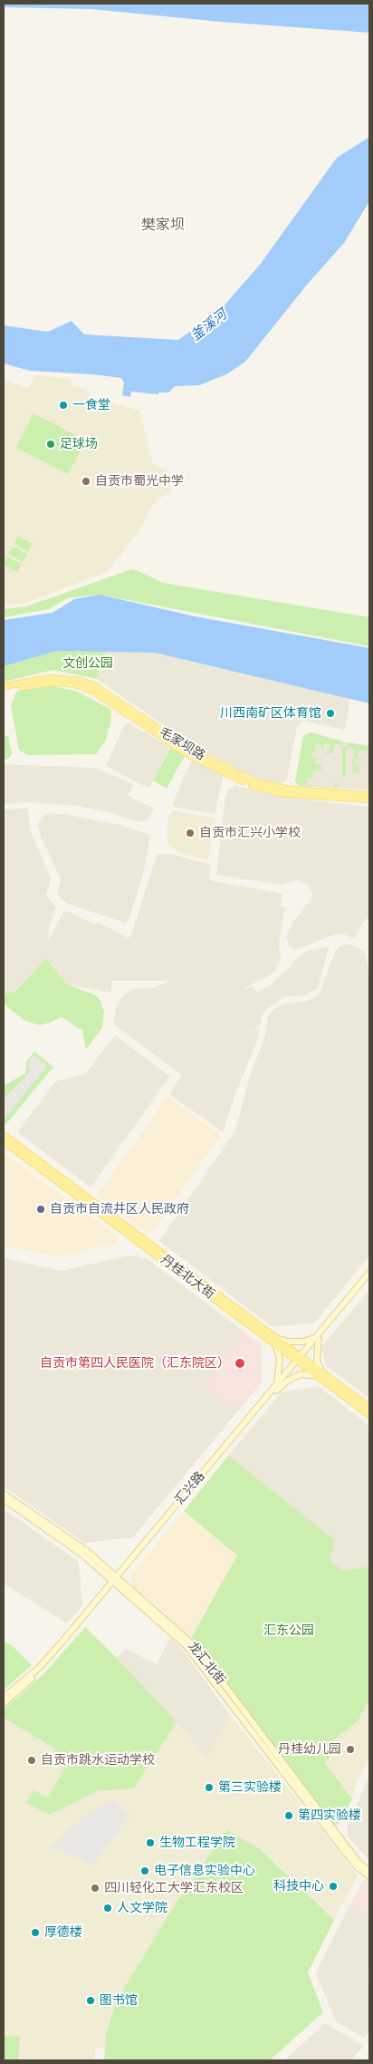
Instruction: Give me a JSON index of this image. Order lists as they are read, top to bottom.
{
  "streets": {
    "main road": ["毛家坝路", "丹桂北大街", "龙汇北街"]
  },
  "districts": ["樊家坝"],
  "water": ["釜溪河"],
  "parks": ["文创公园", "汇东公园"],
  "places": [
    "一食堂",
    "足球场",
    "自贡市蜀光中学",
    "川西南矿区体育馆",
    "自贡市汇兴小学校",
    "自贡市自流井区人民政府",
    "自贡市第四人民医院（汇东院区）",
    "丹桂幼儿园",
    "自贡市跳水运动学校",
    "第三实验楼",
    "第四实验楼",
    "生物工程学院",
    "电子信息实验中心",
    "科技中心",
    "四川轻化工大学汇东校区",
    "人文学院",
    "厚德楼",
    "图书馆"
  ]
}
